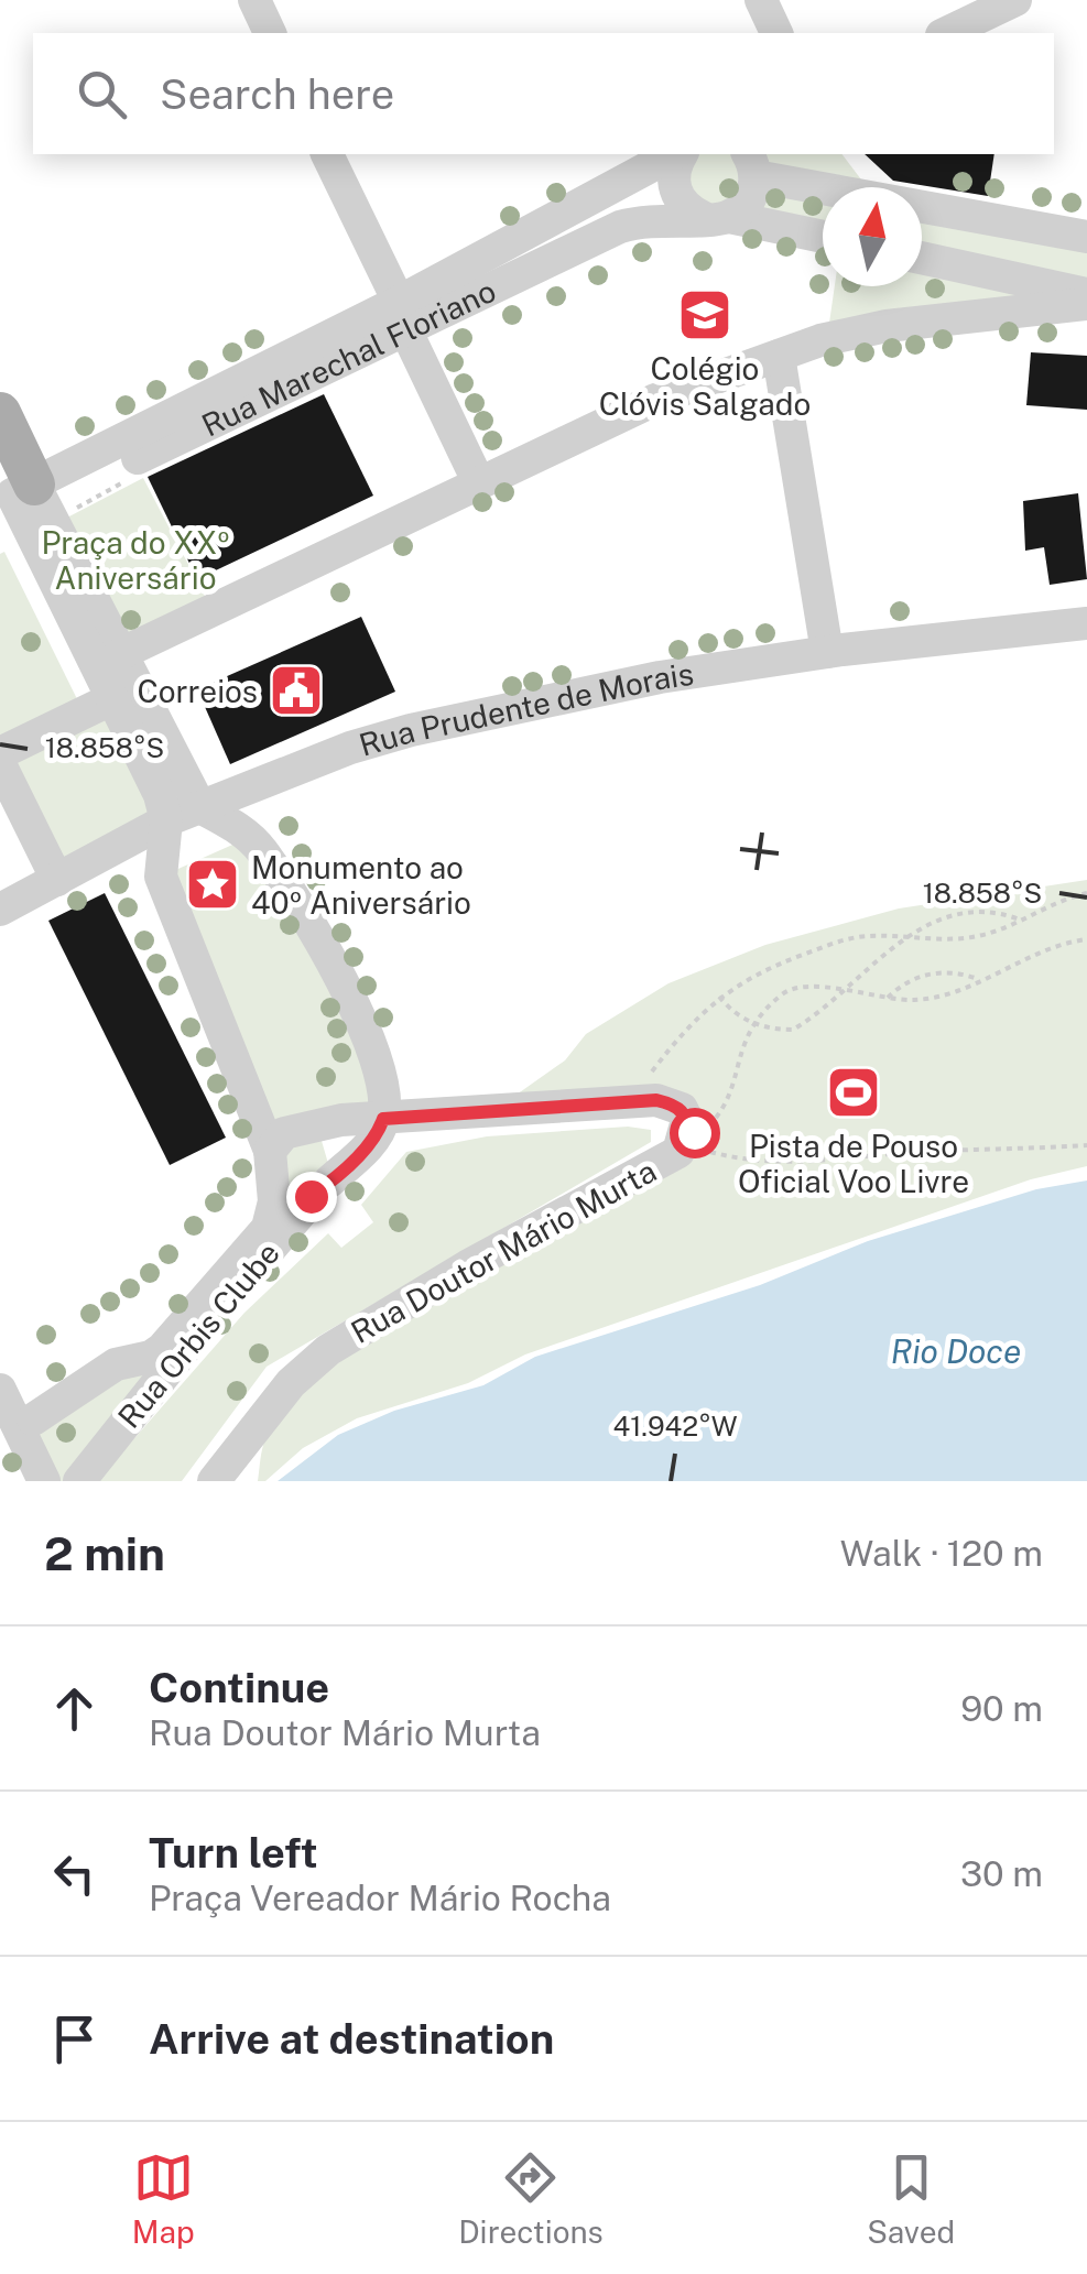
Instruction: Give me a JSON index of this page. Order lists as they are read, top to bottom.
{
  "streets": {
    "street": [
      "Rua Marechal Floriano",
      "Rua Prudente de Morais",
      "Rua Doutor Mário Murta",
      "Rua Orbis Clube"
    ]
  },
  "crossings": [
    ["Rua Doutor Mário Murta", "Rua Orbis Clube"]
  ],
  "water": ["Rio Doce"],
  "parks": ["Praça do XXº Aniversário"],
  "places": {
    "school or university": ["Colégio Clóvis Salgado"],
    "public building": ["Correios"],
    "place": ["Monumento ao 40º Aniversário"],
    "sports": ["Pista de Pouso Oficial Voo Livre"]
  },
  "north": "top",
  "page": {
    "search": "Search here",
    "heading": ["2 min", "Walk · 120 m"],
    "list": [
      ["Continue", "Rua Doutor Mário Murta", "90 m"],
      ["Turn left", "Praça Vereador Mário Rocha", "30 m"],
      "Arrive at destination"
    ],
    "nav": ["Map", "Directions", "Saved"]
  },
  "coordinates": ["18.858°S", "41.942°W"]
}
